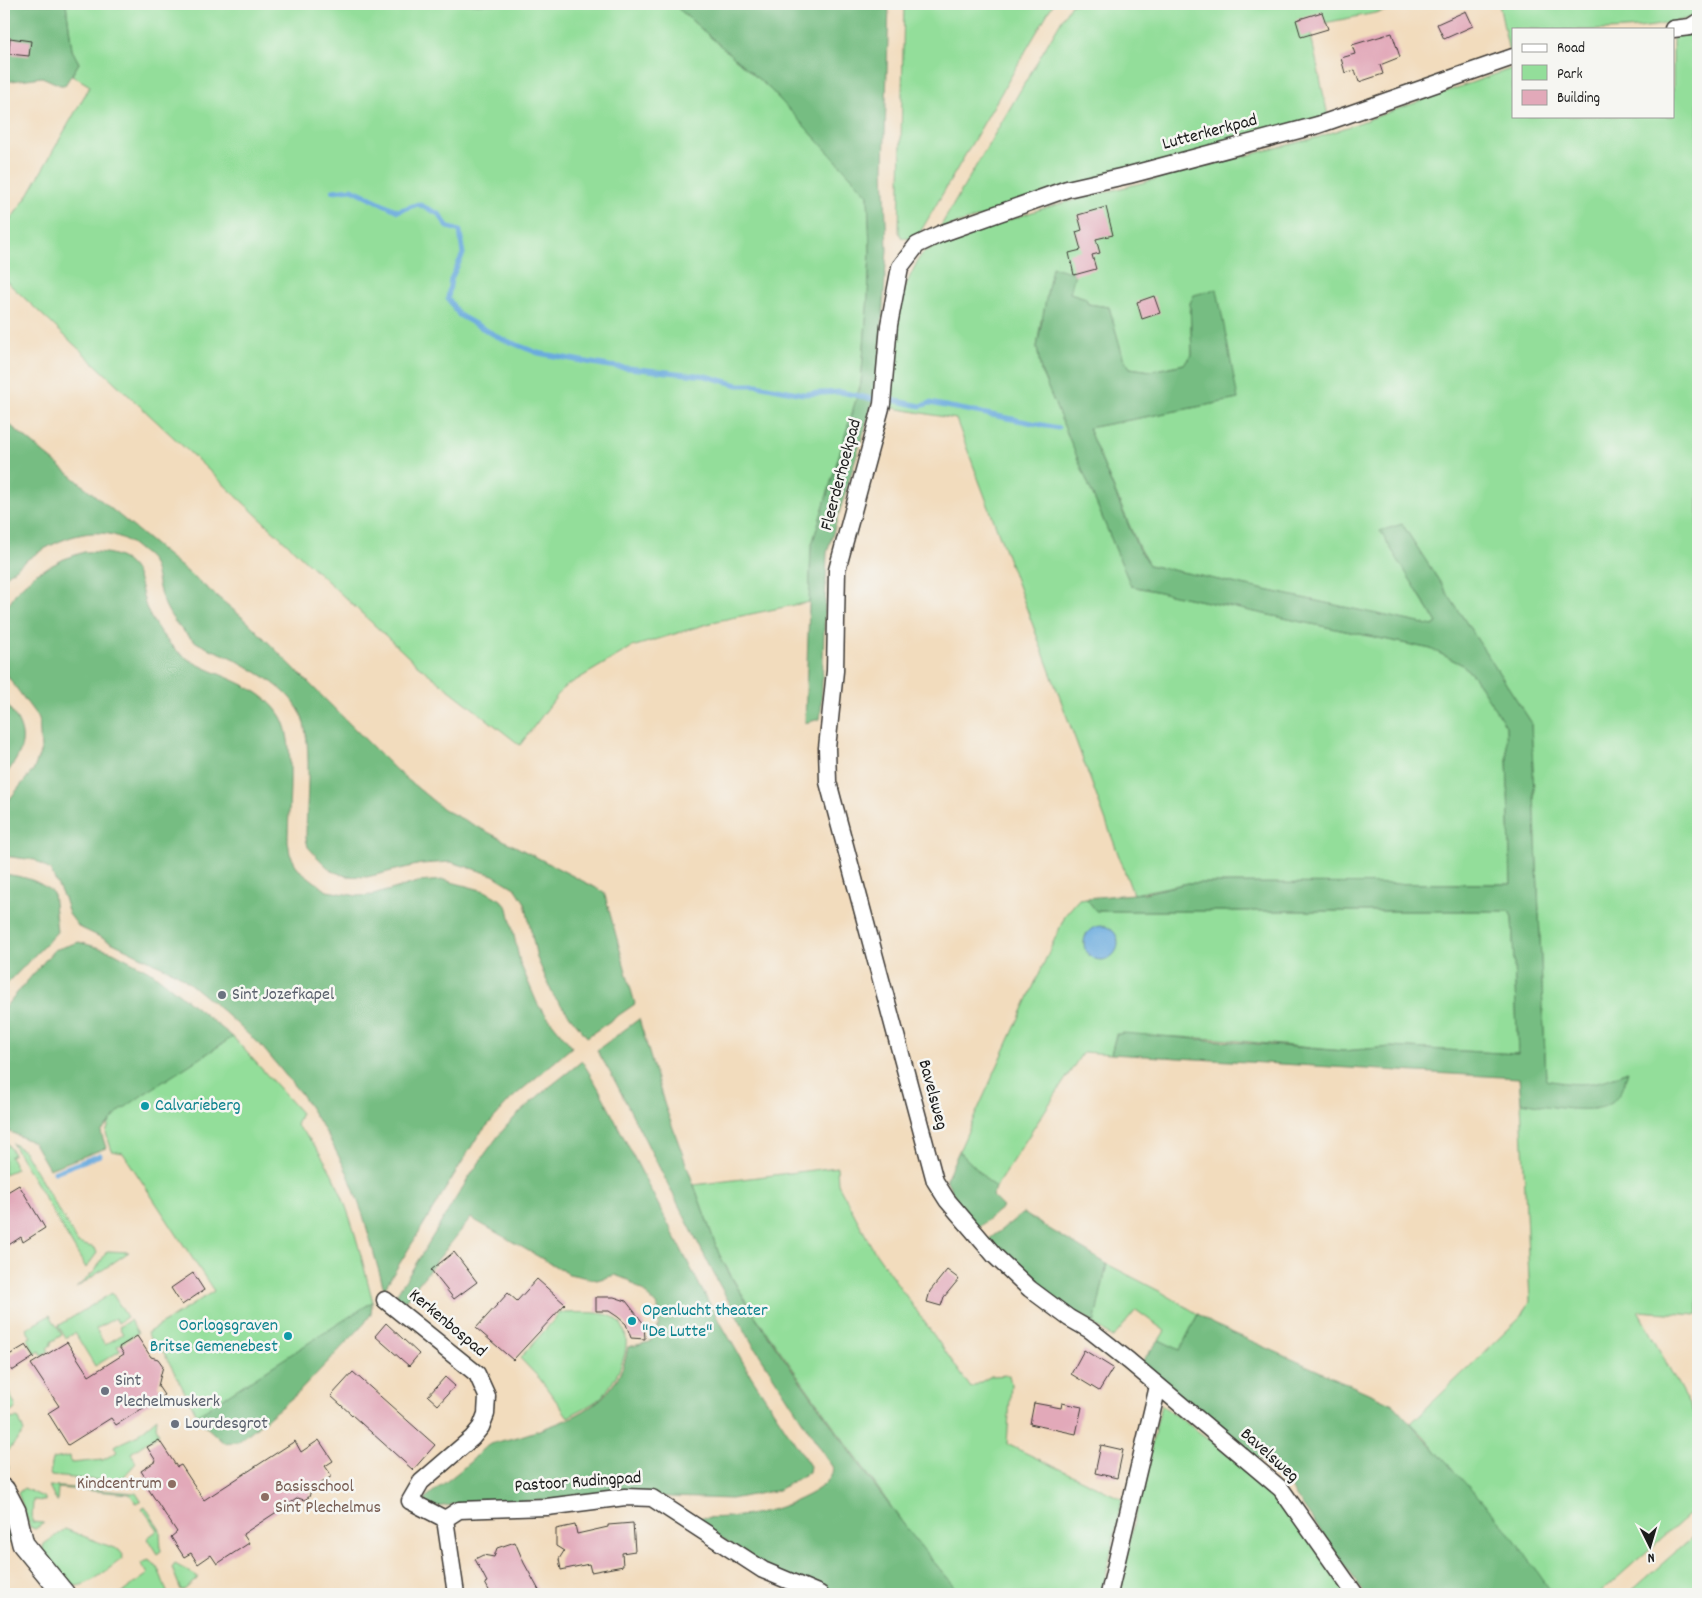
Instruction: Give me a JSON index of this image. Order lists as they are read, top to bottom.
{
  "streets": {
    "street": [
      "Lutterkerkpad",
      "Fleerderhoekpad",
      "Bavelsweg",
      "Kerkenbospad",
      "Pastoor Rudingpad"
    ]
  },
  "crossings": [
    ["Lutterkerkpad", "Fleerderhoekpad"],
    ["Fleerderhoekpad", "Bavelsweg"],
    ["Kerkenbospad", "Pastoor Rudingpad"]
  ],
  "places": [
    "Sint Jozefkapel",
    "Calvarieberg",
    "Openlucht theater \"De Lutte\"",
    "Oorlogsgraven Britse Gemenebest",
    "Sint Plechelmuskerk",
    "Lourdesgrot",
    "Kindcentrum",
    "Basisschool Sint Plechelmus"
  ],
  "legend": ["Road", "Park", "Building"],
  "north": "bottom"
}
